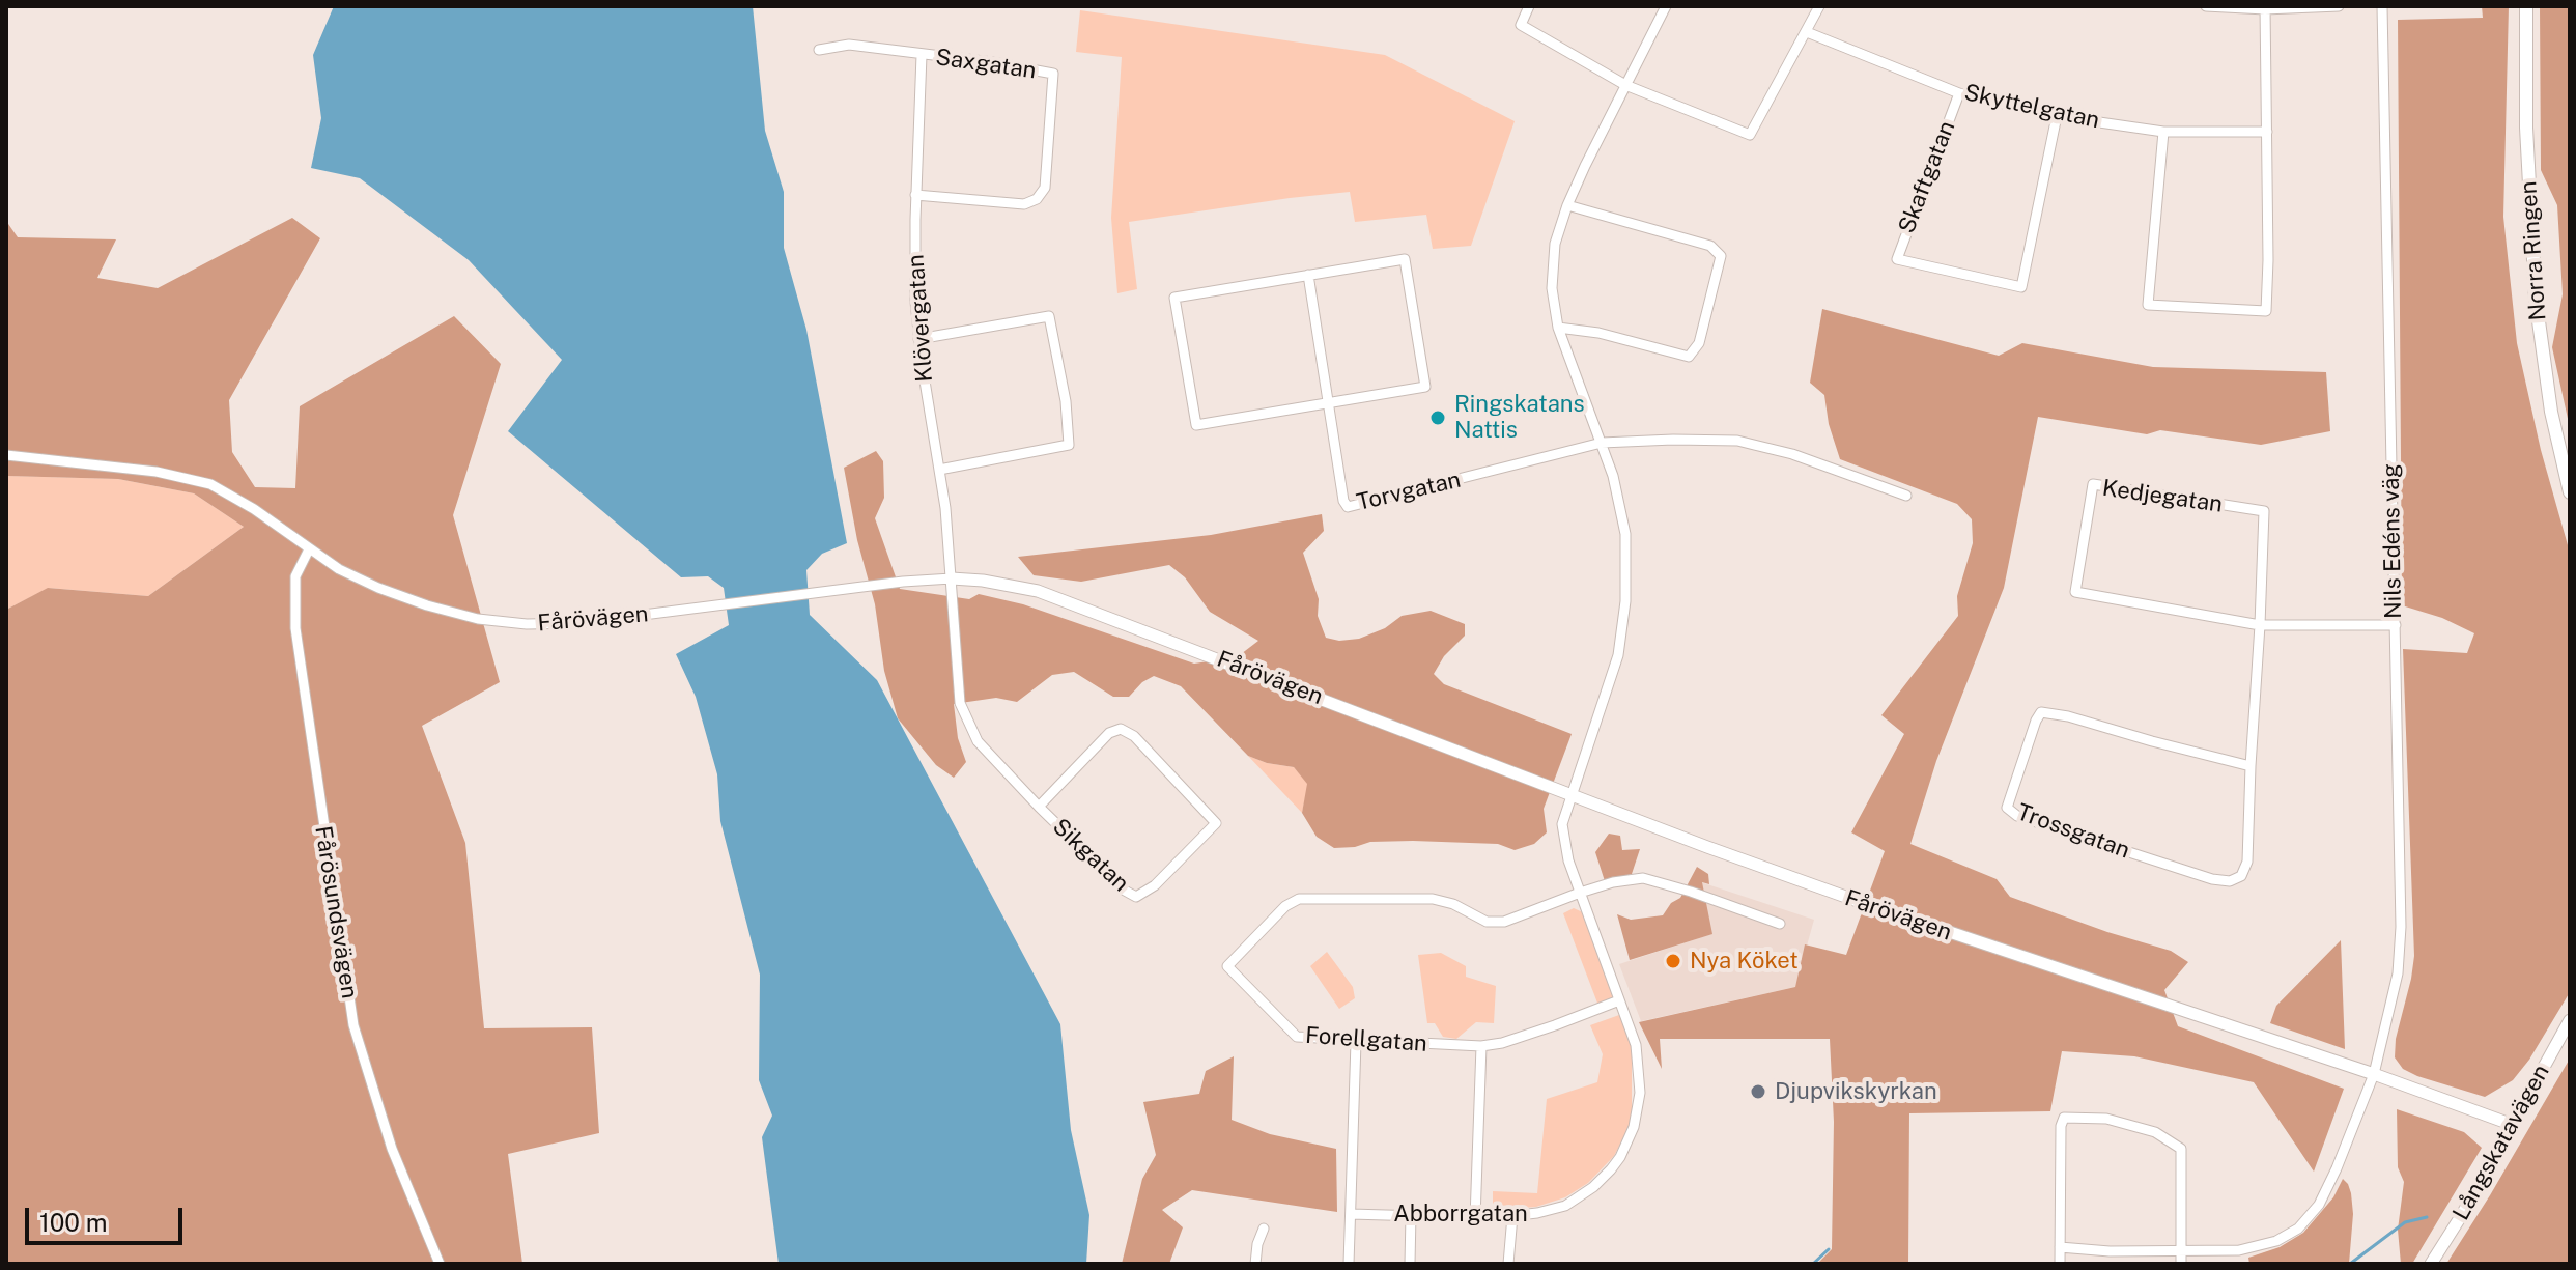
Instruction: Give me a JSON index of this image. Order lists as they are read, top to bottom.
{
  "streets": {
    "main road": ["Norra Ringen"],
    "street": [
      "Saxgatan",
      "Skyttelgatan",
      "Skaftgatan",
      "Klövergatan",
      "Torvgatan",
      "Kedjegatan",
      "Nils Edéns väg",
      "Fårövägen",
      "Trossgatan",
      "Sikgatan",
      "Fårösundsvägen",
      "Forellgatan",
      "Långskatavägen",
      "Abborrgatan"
    ]
  },
  "crossings": [
    ["Saxgatan", "Klövergatan"],
    ["Skyttelgatan", "Skaftgatan"],
    ["Klövergatan", "Fårövägen"],
    ["Klövergatan", "Sikgatan"],
    ["Torvgatan", "Abborrgatan"],
    ["Kedjegatan", "Nils Edéns väg"],
    ["Kedjegatan", "Trossgatan"],
    ["Nils Edéns väg", "Fårövägen"],
    ["Fårövägen", "Sikgatan"],
    ["Fårövägen", "Fårösundsvägen"],
    ["Fårövägen", "Långskatavägen"],
    ["Fårövägen", "Abborrgatan"],
    ["Forellgatan", "Abborrgatan"]
  ],
  "places": ["Ringskatans Nattis", "Nya Köket", "Djupvikskyrkan"],
  "scale_bar": "100 m"
}
